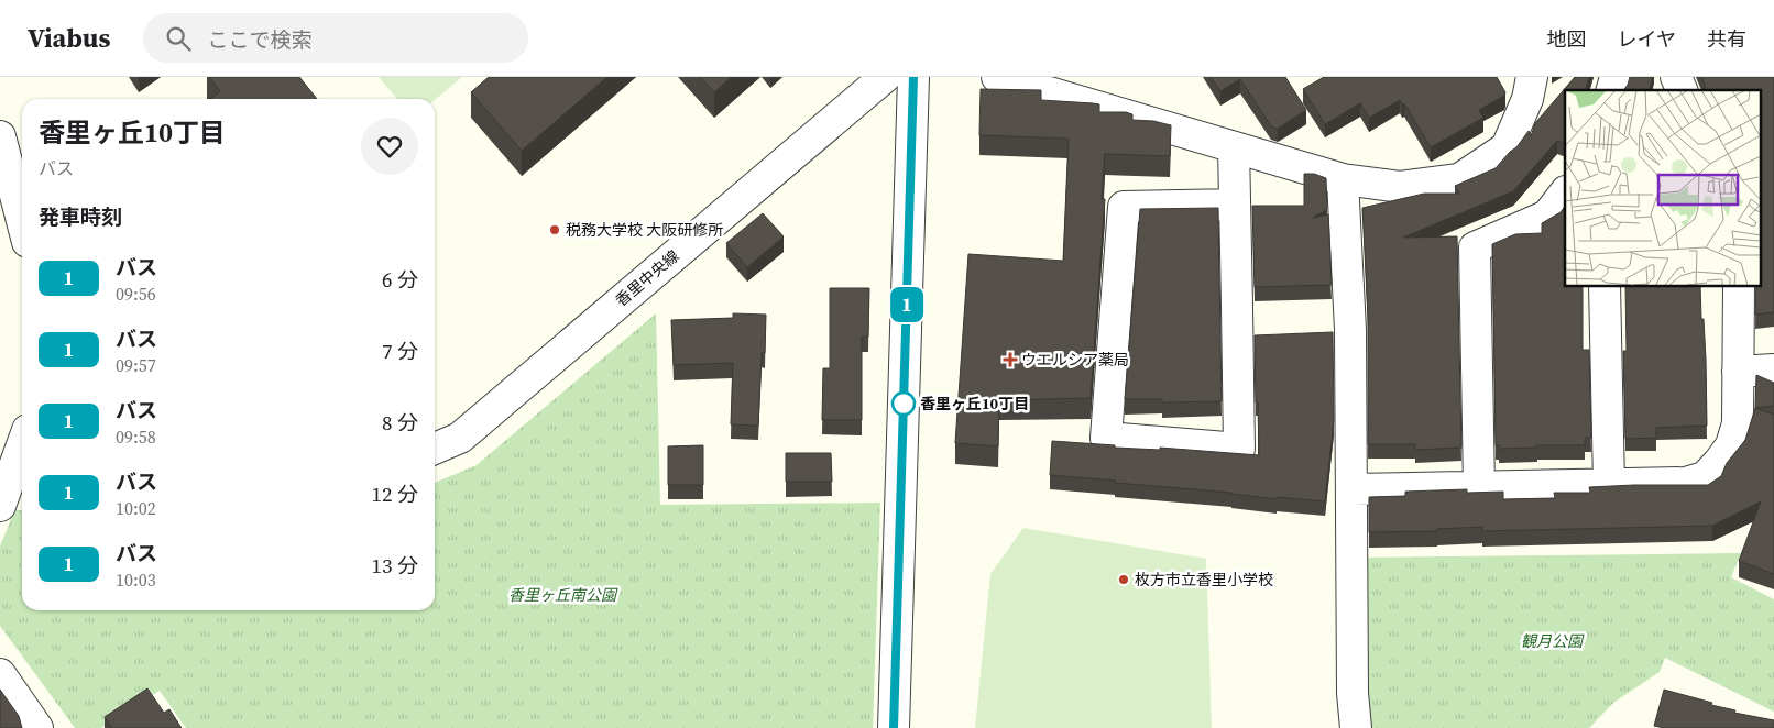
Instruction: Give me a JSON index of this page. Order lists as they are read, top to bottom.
{
  "streets": {
    "street": ["香里中央線"]
  },
  "parks": ["香里ヶ丘南公園", "観月公園"],
  "places": {
    "other": ["税務大学校 大阪研修所", "香里ヶ丘10丁目", "枚方市立香里小学校"],
    "health": ["ウエルシア薬局"]
  },
  "lines": ["bus line 1"],
  "page": {
    "header": "Viabus",
    "search": "ここで検索",
    "nav": ["地図", "レイヤ", "共有"],
    "on_map": "1",
    "heading": [
      ["香里ヶ丘10丁目", "バス"],
      "発車時刻"
    ],
    "list": [
      {
        "mark": "1",
        "name": "バス",
        "note": "09:56",
        "value": "6 分"
      },
      {
        "mark": "1",
        "name": "バス",
        "note": "09:57",
        "value": "7 分"
      },
      {
        "mark": "1",
        "name": "バス",
        "note": "09:58",
        "value": "8 分"
      },
      {
        "mark": "1",
        "name": "バス",
        "note": "10:02",
        "value": "12 分"
      },
      {
        "mark": "1",
        "name": "バス",
        "note": "10:03",
        "value": "13 分"
      }
    ]
  }
}
